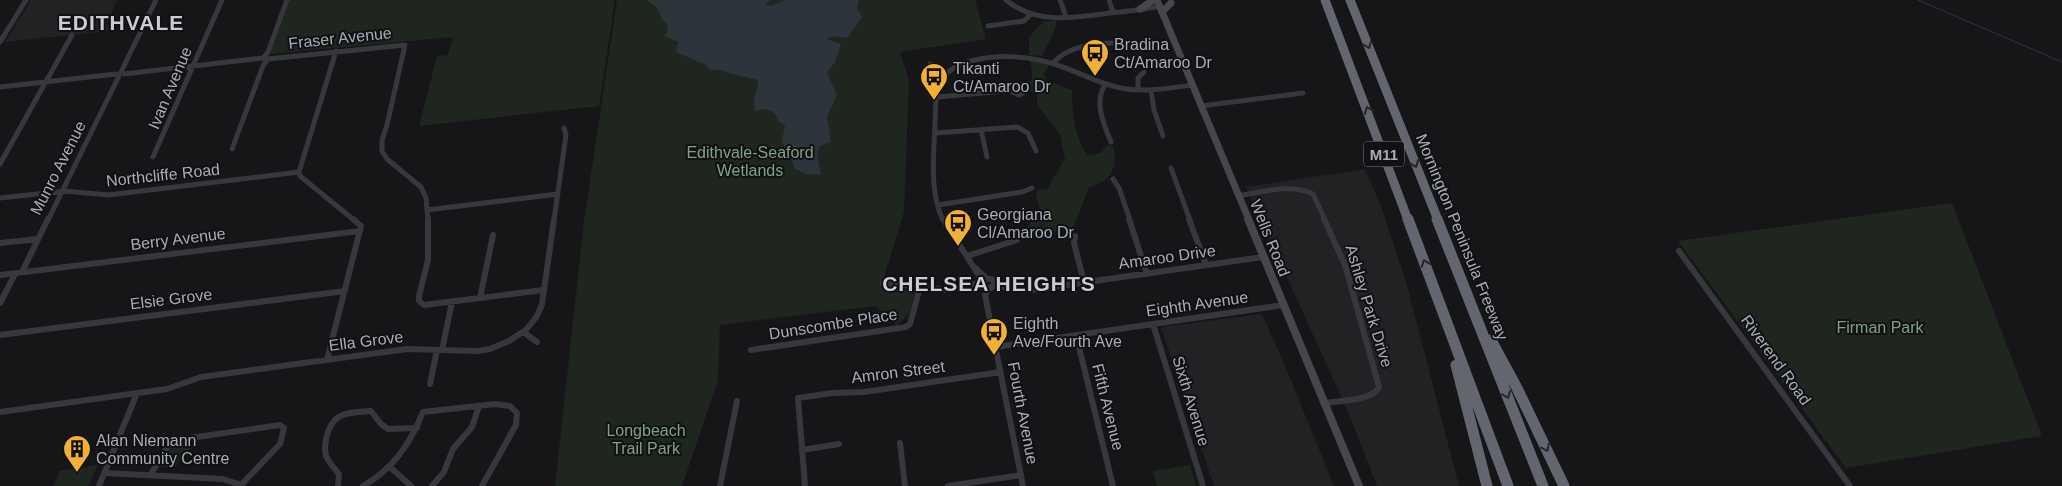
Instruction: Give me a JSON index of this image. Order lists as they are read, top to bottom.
{
  "streets": {
    "highway": ["M11", "Mornington Peninsula Freeway"],
    "main road": ["Wells Road"],
    "street": [
      "Fraser Avenue",
      "Ivan Avenue",
      "Munro Avenue",
      "Northcliffe Road",
      "Berry Avenue",
      "Amaroo Drive",
      "Elsie Grove",
      "Eighth Avenue",
      "Ashley Park Drive",
      "Dunscombe Place",
      "Ella Grove",
      "Riverend Road",
      "Amron Street",
      "Sixth Avenue",
      "Fifth Avenue",
      "Fourth Avenue"
    ]
  },
  "crossings": [
    ["Fraser Avenue", "Ivan Avenue"],
    ["Fraser Avenue", "Munro Avenue"],
    ["Munro Avenue", "Northcliffe Road"],
    ["Munro Avenue", "Berry Avenue"],
    ["Wells Road", "Amaroo Drive"],
    ["Wells Road", "Eighth Avenue"],
    ["Wells Road", "Ashley Park Drive"],
    ["Amaroo Drive", "Fourth Avenue"],
    ["Eighth Avenue", "Sixth Avenue"],
    ["Eighth Avenue", "Fifth Avenue"],
    ["Eighth Avenue", "Fourth Avenue"],
    ["Amron Street", "Fourth Avenue"]
  ],
  "districts": ["EDITHVALE", "CHELSEA HEIGHTS"],
  "parks": ["Edithvale-Seaford Wetlands", "Firman Park", "Longbeach Trail Park"],
  "places": {
    "bus stop": [
      "Bradina Ct/Amaroo Dr",
      "Tikanti Ct/Amaroo Dr",
      "Georgiana Cl/Amaroo Dr",
      "Eighth Ave/Fourth Ave"
    ],
    "building": ["Alan Niemann Community Centre"]
  }
}
